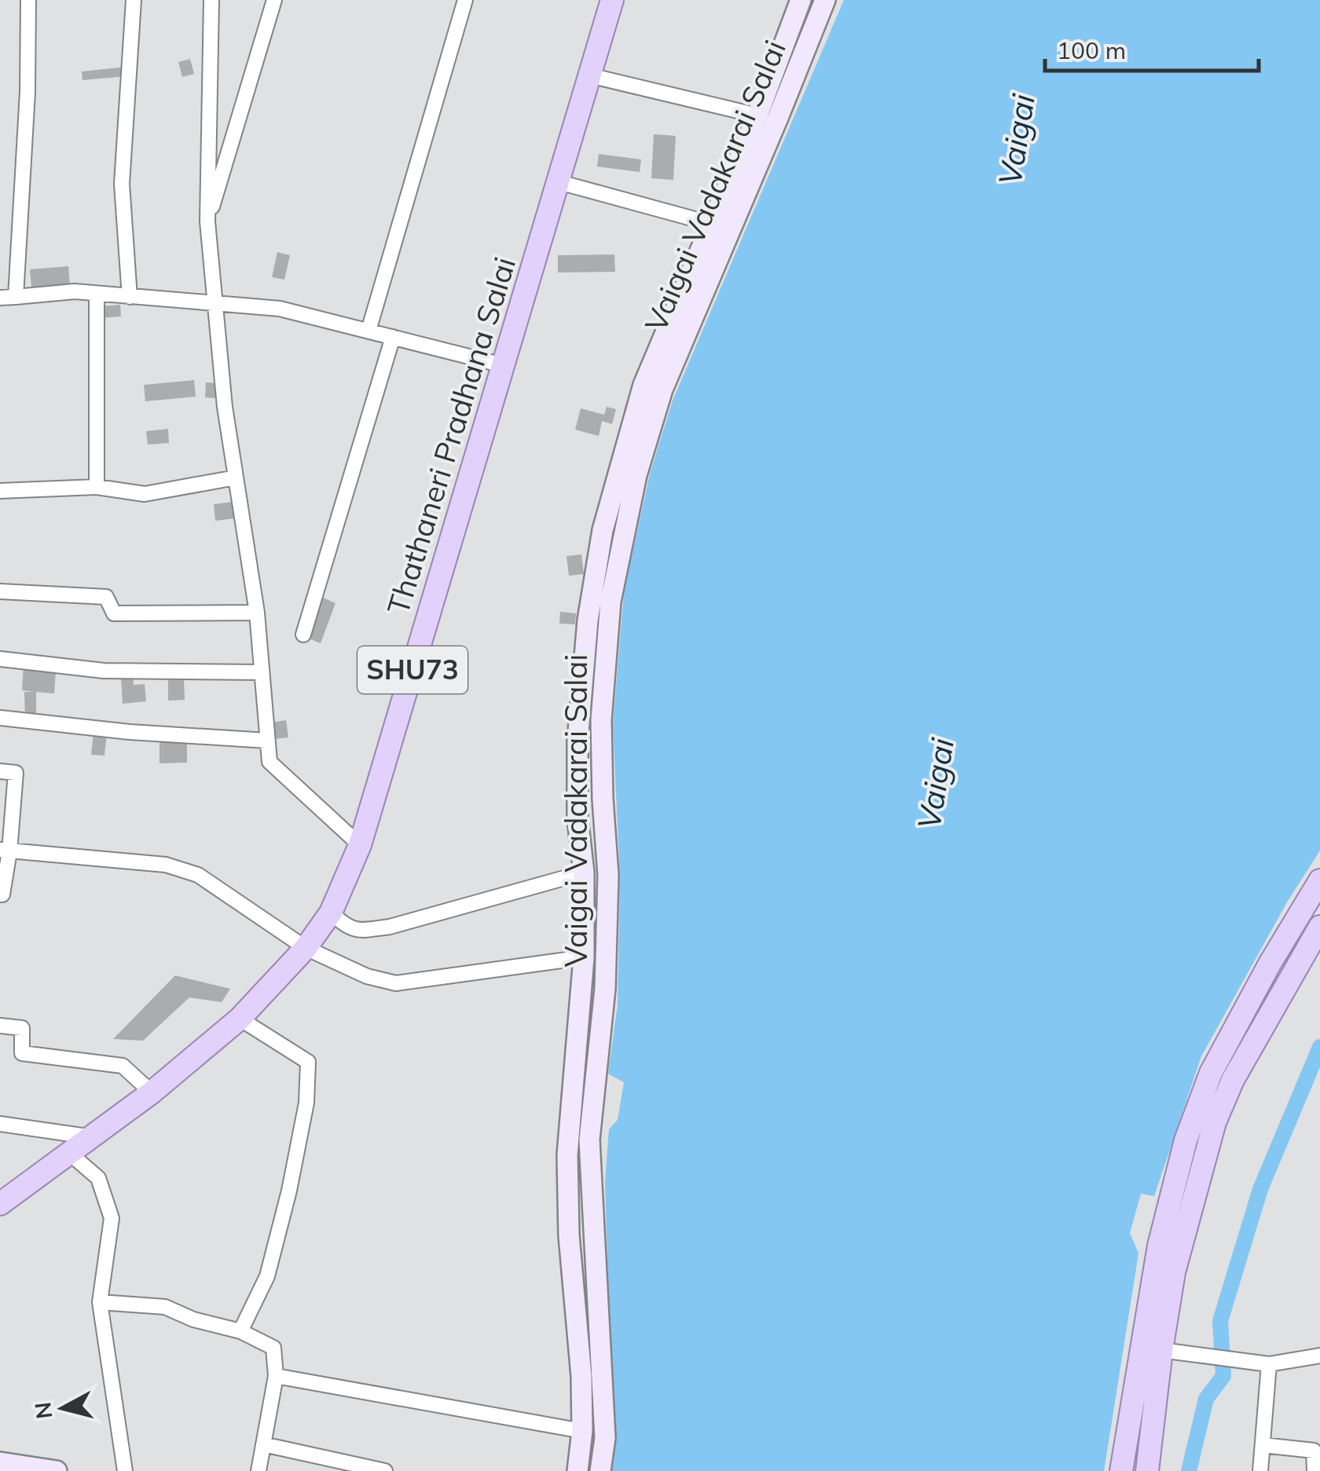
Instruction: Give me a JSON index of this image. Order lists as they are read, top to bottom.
{
  "streets": {
    "main road": ["Vaigai Vadakarai Salai", "Thathaneri Pradhana Salai", "SHU73"]
  },
  "water": ["Vaigai"],
  "scale_bar": "100 m",
  "north": "left"
}
